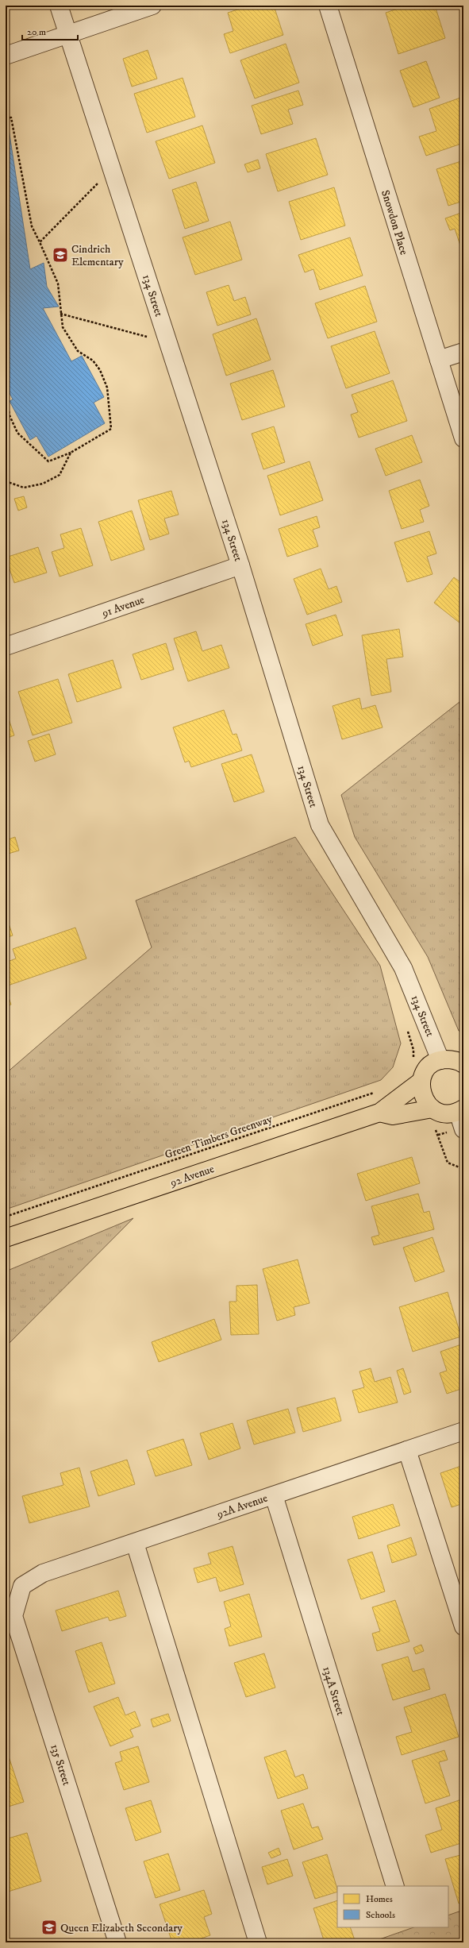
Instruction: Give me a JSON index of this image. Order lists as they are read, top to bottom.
{
  "streets": {
    "main road": ["92 Avenue"],
    "street": [
      "Snowdon Place",
      "134 Street",
      "91 Avenue",
      "92A Avenue",
      "134A Street",
      "135 Street"
    ],
    "path": ["Green Timbers Greenway"]
  },
  "crossings": [
    ["134 Street", "91 Avenue"],
    ["92A Avenue", "134A Street"],
    ["92A Avenue", "135 Street"]
  ],
  "places": {
    "school or university": ["Cindrich Elementary", "Queen Elizabeth Secondary"]
  },
  "legend": ["Homes", "Schools"],
  "scale_bar": "20 m"
}
